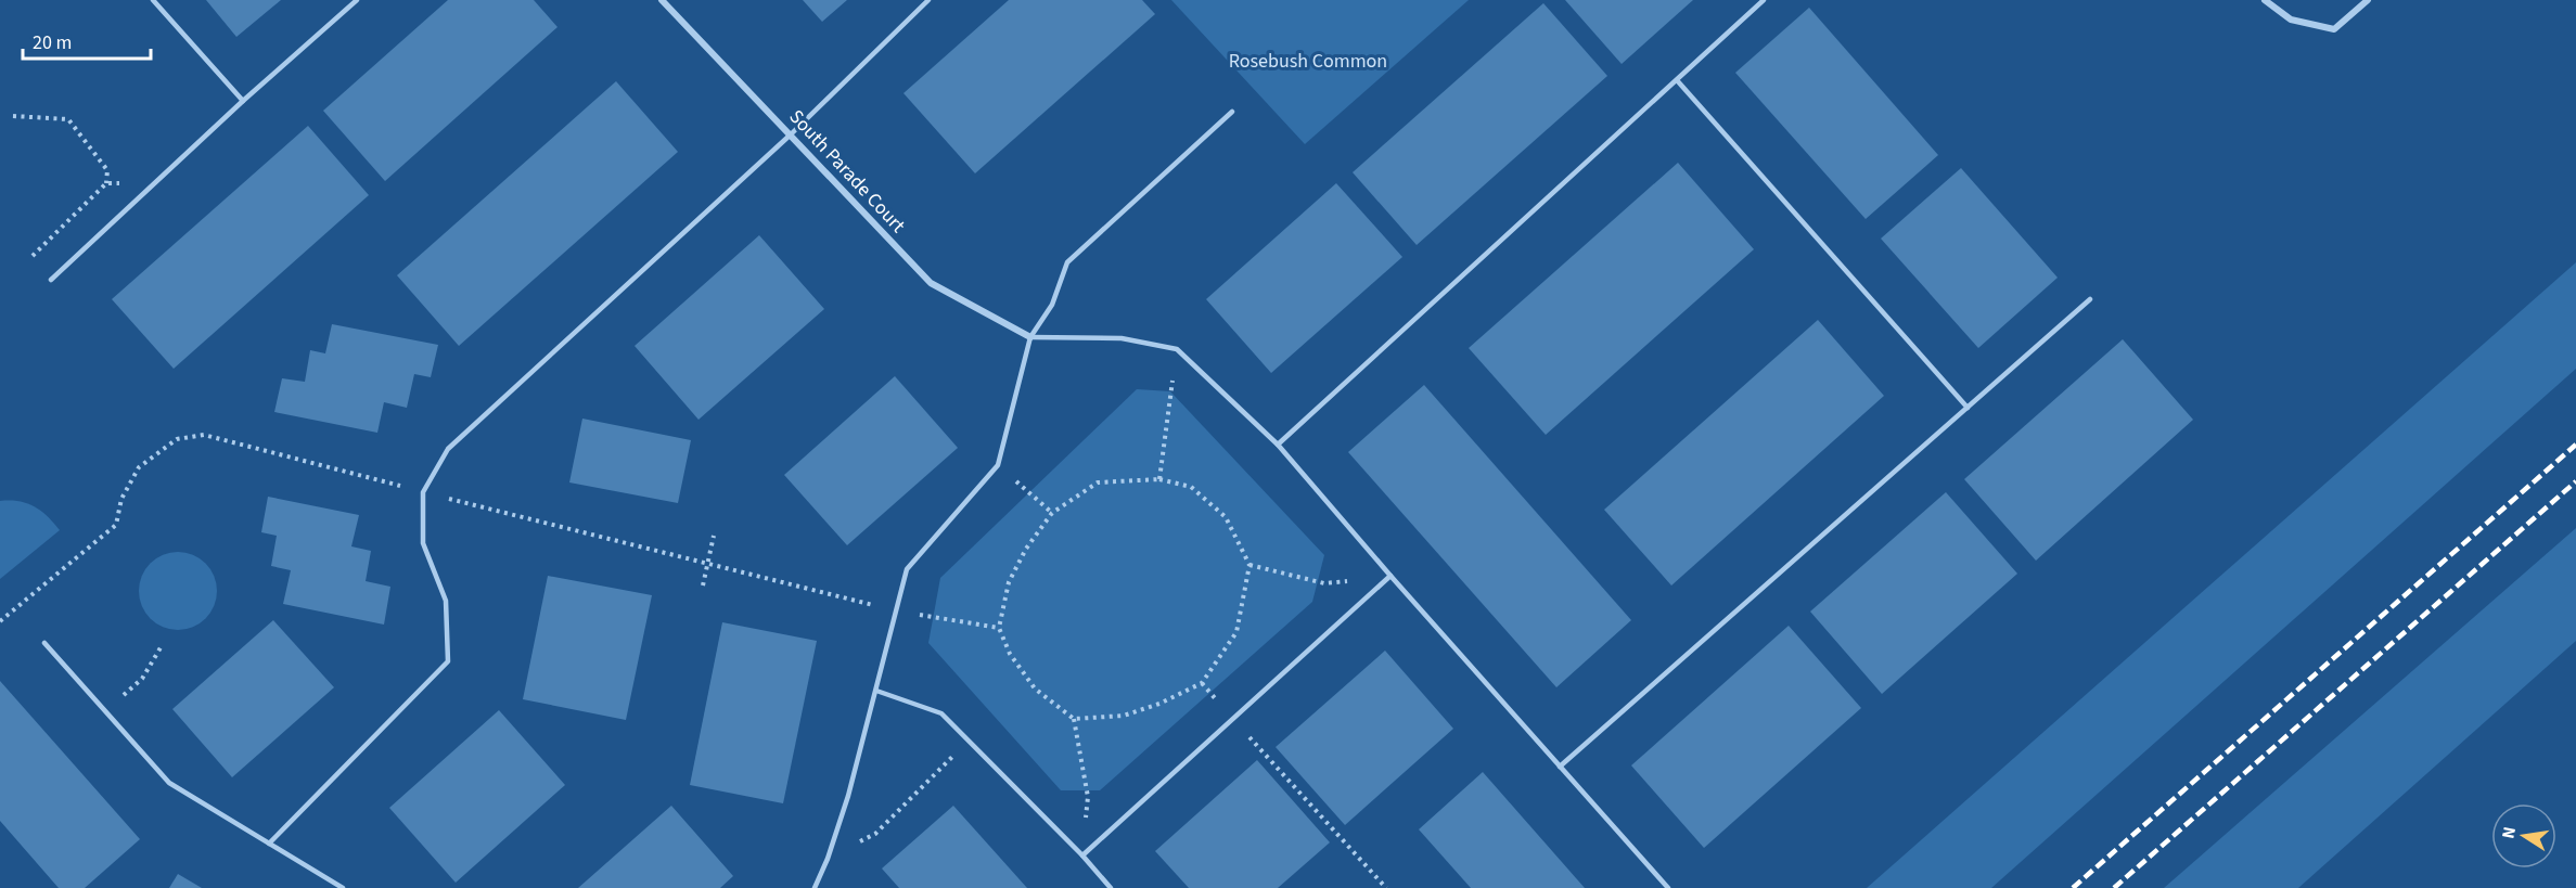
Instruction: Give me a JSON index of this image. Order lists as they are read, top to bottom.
{
  "streets": {
    "street": ["South Parade Court"]
  },
  "parks": ["Rosebush Common"],
  "scale_bar": "20 m",
  "north": "left"
}
